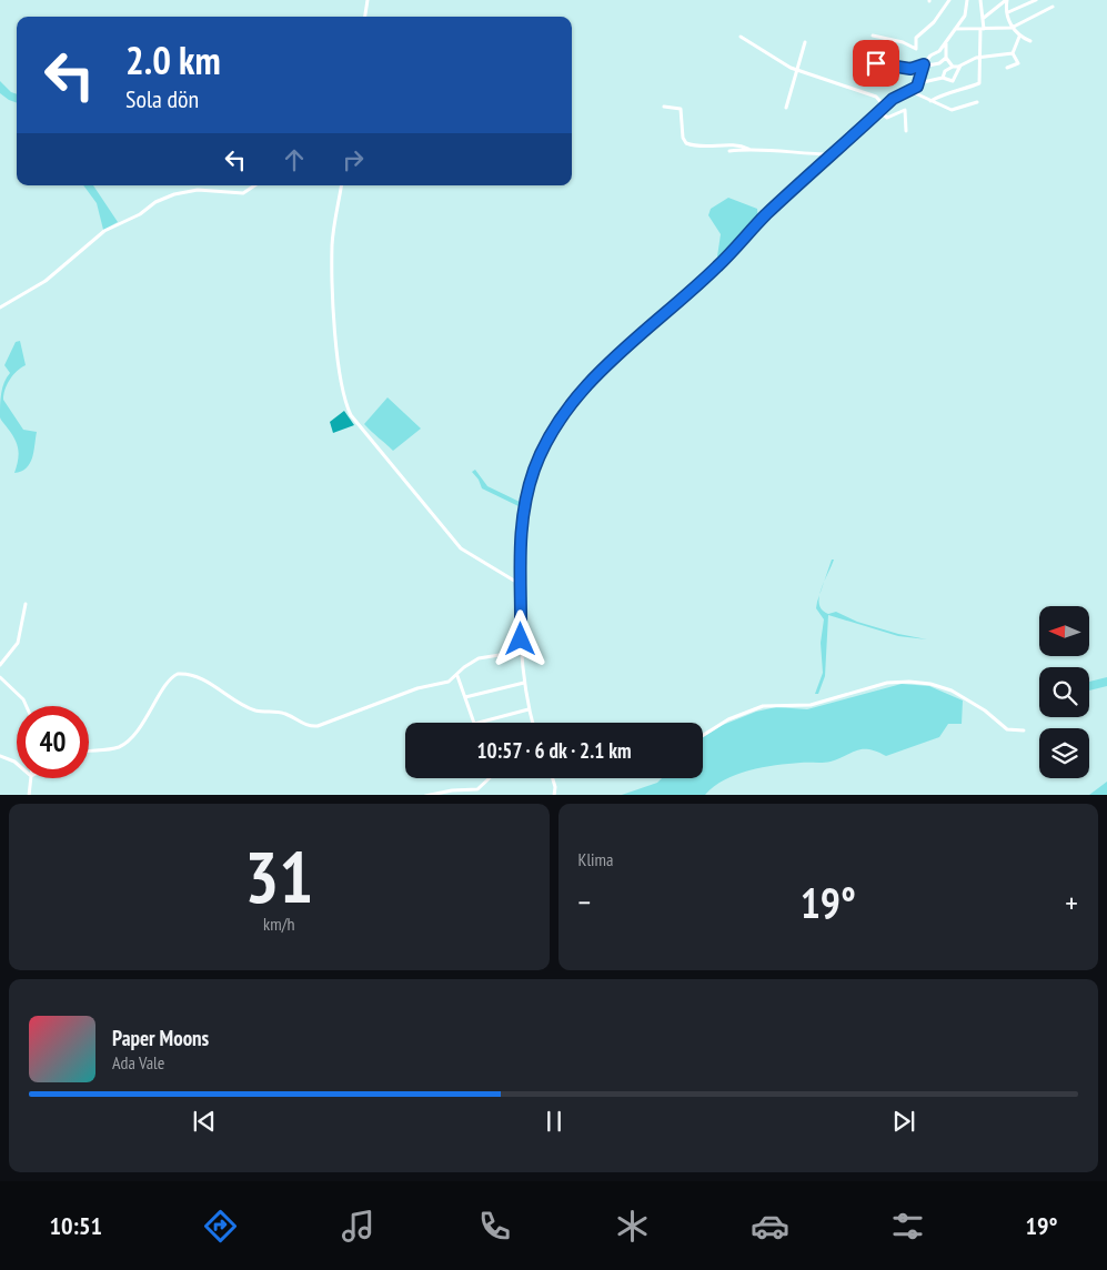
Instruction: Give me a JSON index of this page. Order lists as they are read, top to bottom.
{
  "north": "left",
  "page": {
    "turn": ["2.0 km", "Sola dön"],
    "limit": "40",
    "trip": "10:57 · 6 dk · 2.1 km",
    "tile": [
      ["31", "km/h"],
      "Klima"
    ],
    "heat": ["−", "19°", "+"],
    "song": ["Paper Moons", "Ada Vale"],
    "tabs": ["10:51", "19°"]
  }
}
